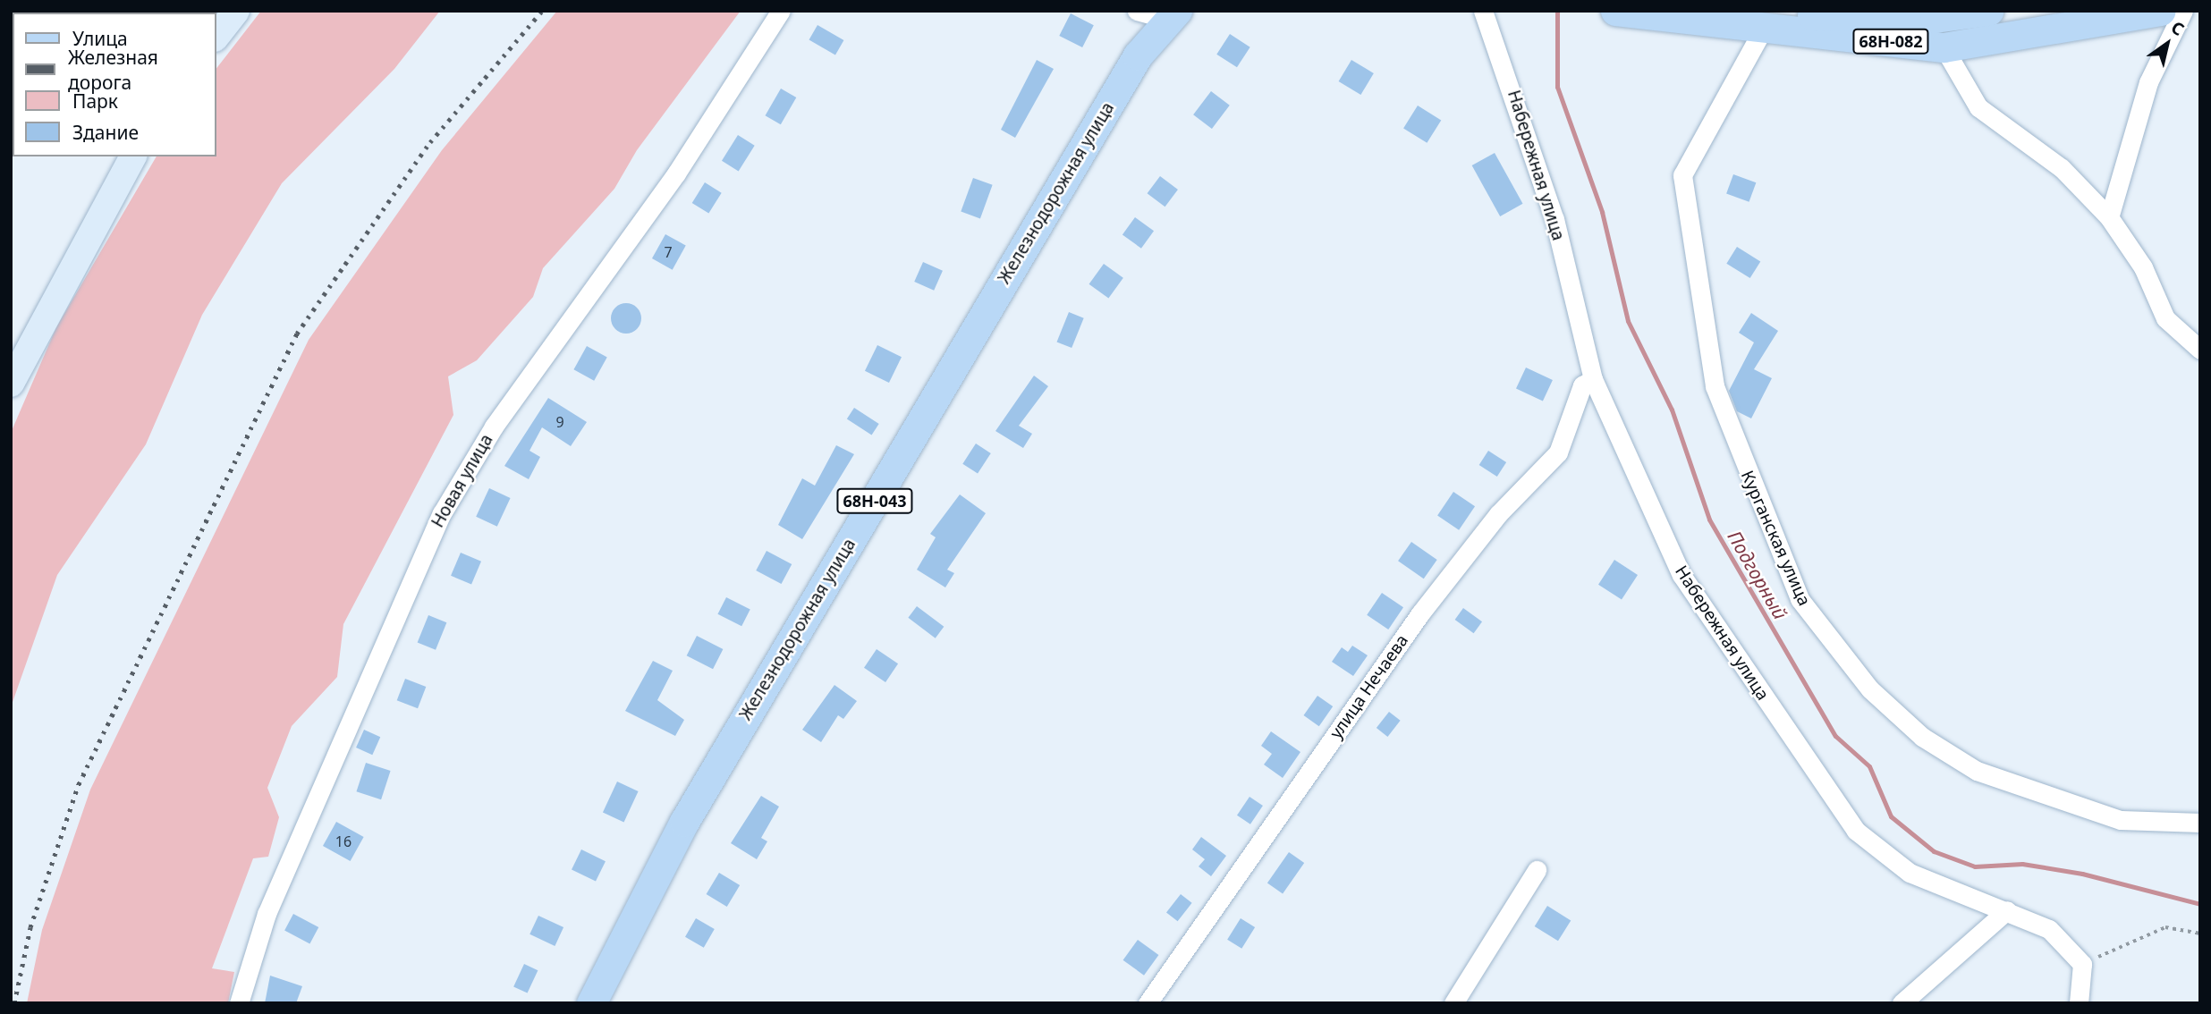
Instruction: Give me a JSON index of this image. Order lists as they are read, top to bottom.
{
  "streets": {
    "main road": ["68Н-082", "Железнодорожная улица", "68Н-043"],
    "street": [
      "Набережная улица",
      "Новая улица",
      "Курганская улица",
      "улица Нечаева"
    ]
  },
  "crossings": [
    ["68Н-082", "Курганская улица"],
    ["Набережная улица", "улица Нечаева"]
  ],
  "water": ["Подгорный"],
  "house_numbers": ["7", "9", "16"],
  "legend": [
    "Улица",
    "Железная дорога",
    "Парк",
    "Здание"
  ],
  "north": "top right"
}
